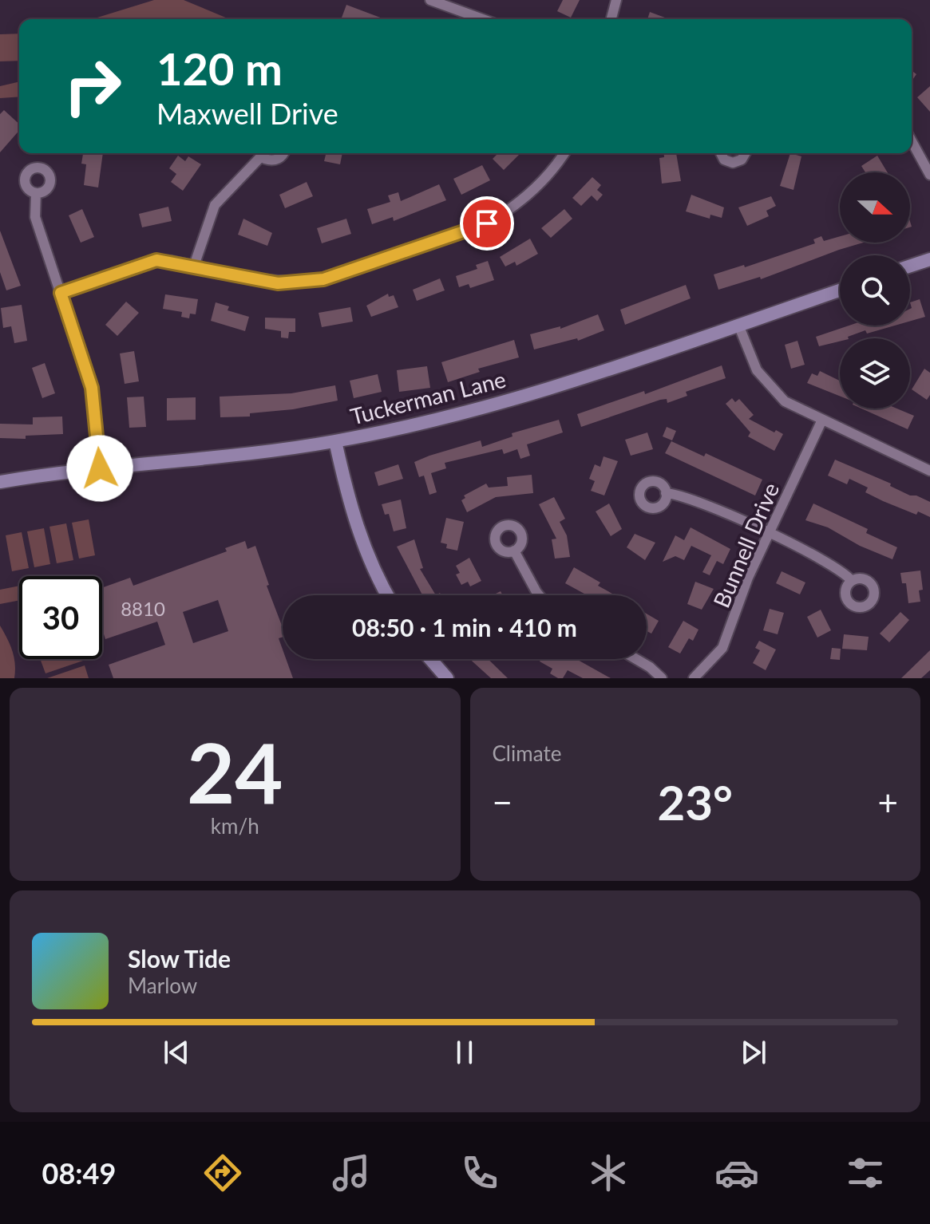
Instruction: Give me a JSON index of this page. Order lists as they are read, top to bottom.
{
  "streets": {
    "main road": ["Tuckerman Lane"],
    "street": ["Bunnell Drive"]
  },
  "house_numbers": ["8810"],
  "north": "right",
  "page": {
    "turn": ["120 m", "Maxwell Drive"],
    "limit": "30",
    "trip": "08:50 · 1 min · 410 m",
    "tile": [
      ["24", "km/h"],
      "Climate"
    ],
    "heat": ["−", "23°", "+"],
    "song": ["Slow Tide", "Marlow"],
    "tabs": "08:49"
  }
}
